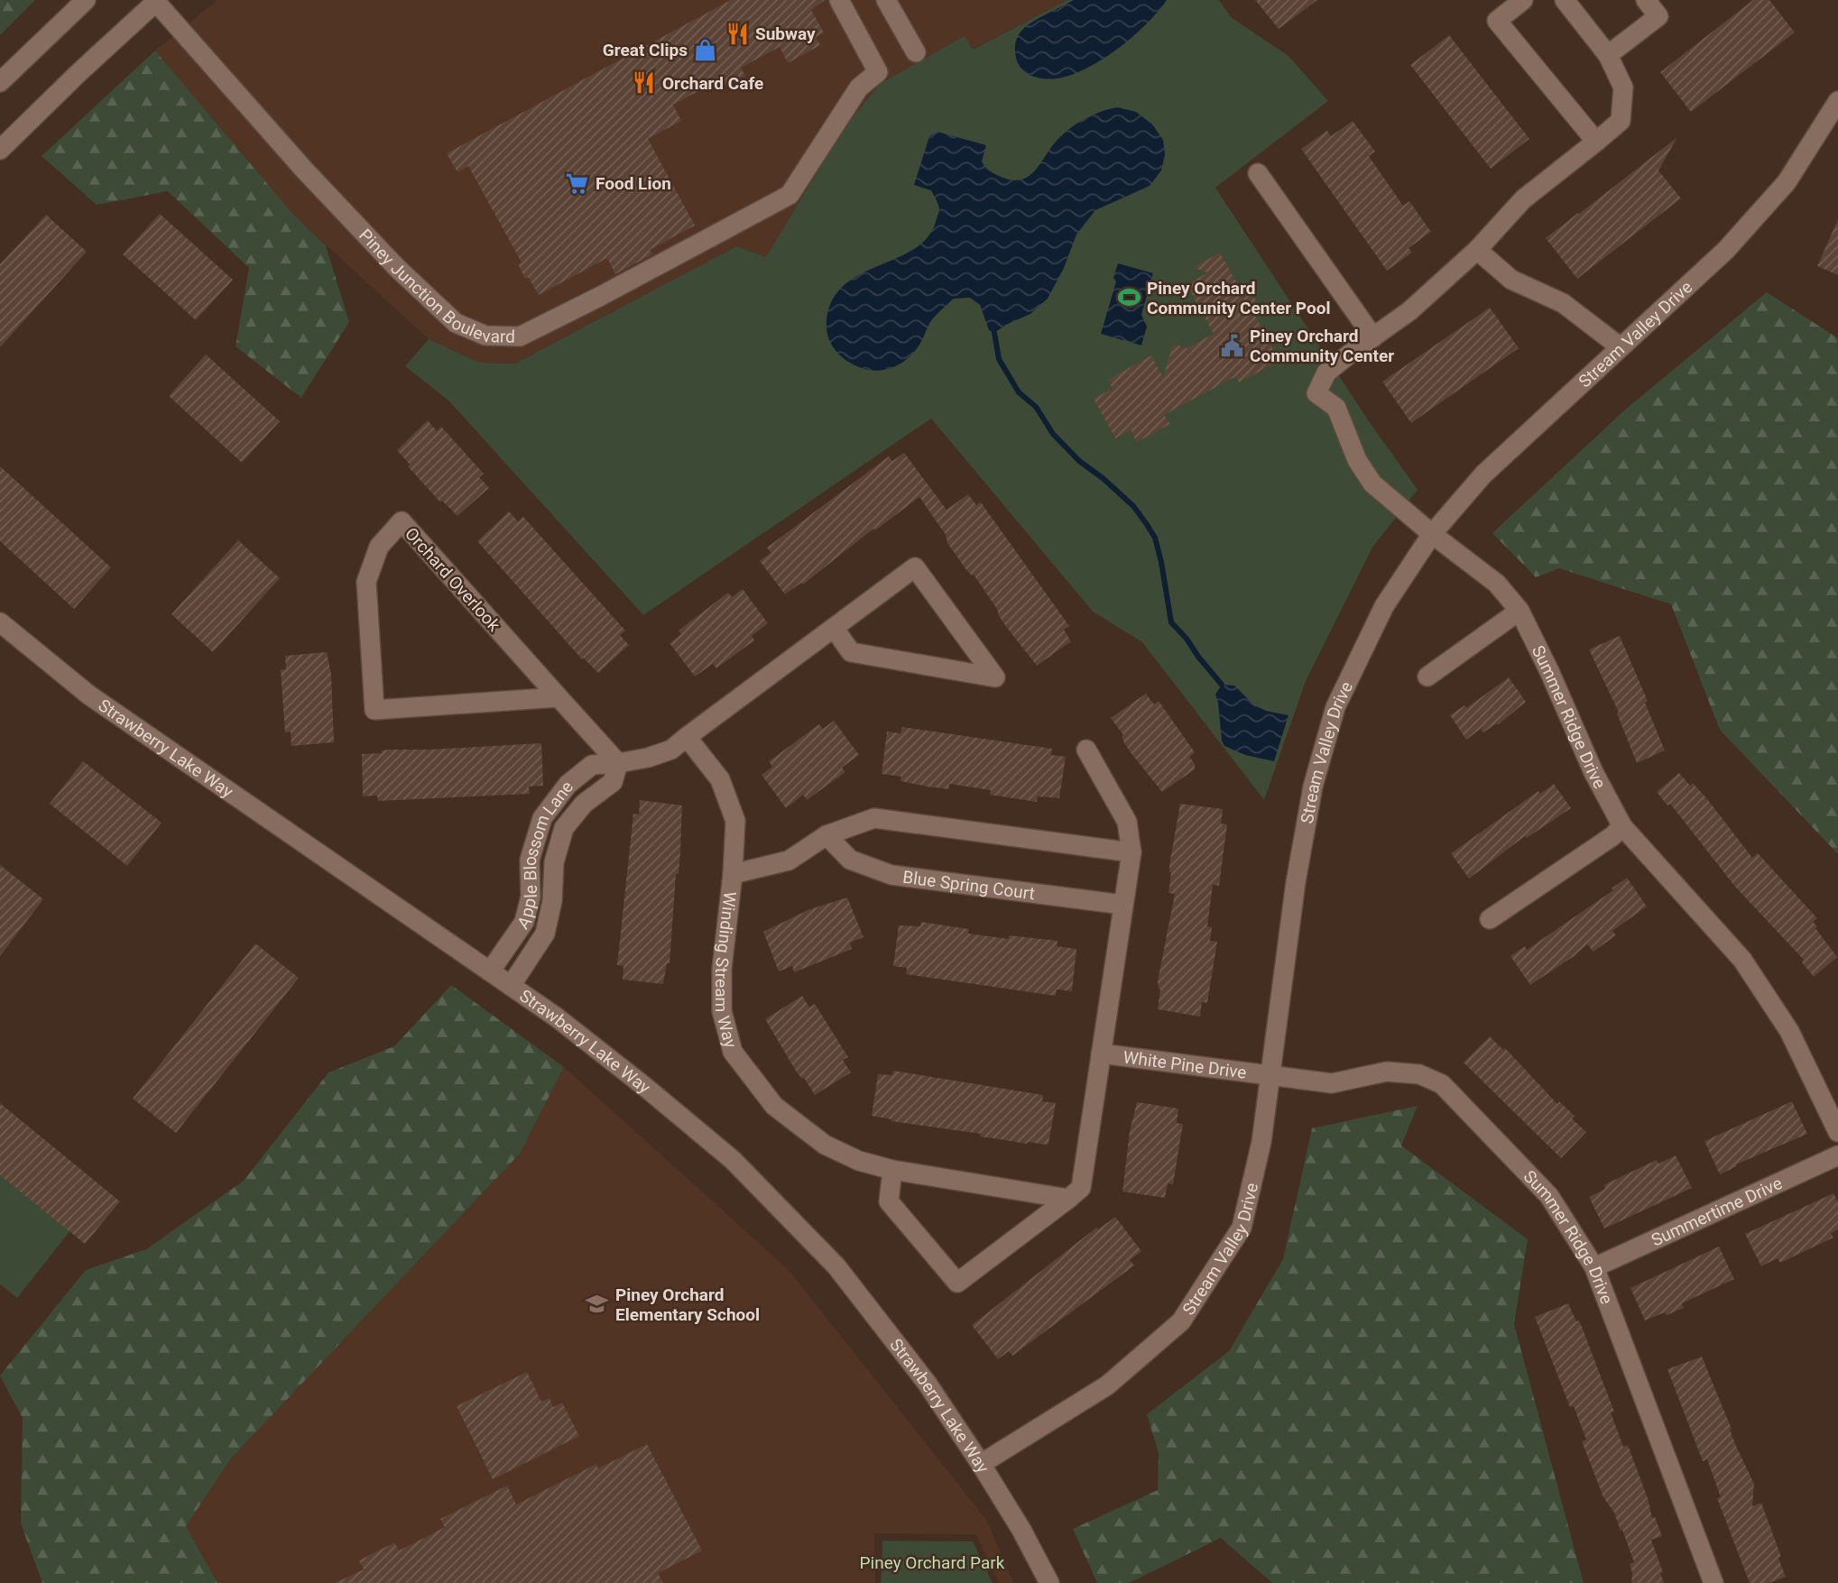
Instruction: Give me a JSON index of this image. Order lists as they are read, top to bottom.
{
  "streets": {
    "street": [
      "Piney Junction Boulevard",
      "Stream Valley Drive",
      "Orchard Overlook",
      "Summer Ridge Drive",
      "Strawberry Lake Way",
      "Apple Blossom Lane",
      "Blue Spring Court",
      "Winding Stream Way",
      "White Pine Drive",
      "Summertime Drive"
    ]
  },
  "crossings": [
    ["Stream Valley Drive", "Summer Ridge Drive"],
    ["Stream Valley Drive", "Strawberry Lake Way"],
    ["Stream Valley Drive", "White Pine Drive"],
    ["Orchard Overlook", "Apple Blossom Lane"],
    ["Summer Ridge Drive", "White Pine Drive"],
    ["Summer Ridge Drive", "Summertime Drive"],
    ["Strawberry Lake Way", "Apple Blossom Lane"],
    ["Apple Blossom Lane", "Winding Stream Way"]
  ],
  "parks": ["Piney Orchard Park"],
  "places": {
    "restaurant": ["Subway", "Orchard Cafe"],
    "shop": ["Great Clips"],
    "supermarket": ["Food Lion"],
    "sports": ["Piney Orchard Community Center Pool"],
    "public building": ["Piney Orchard Community Center"],
    "school or university": ["Piney Orchard Elementary School"]
  }
}
